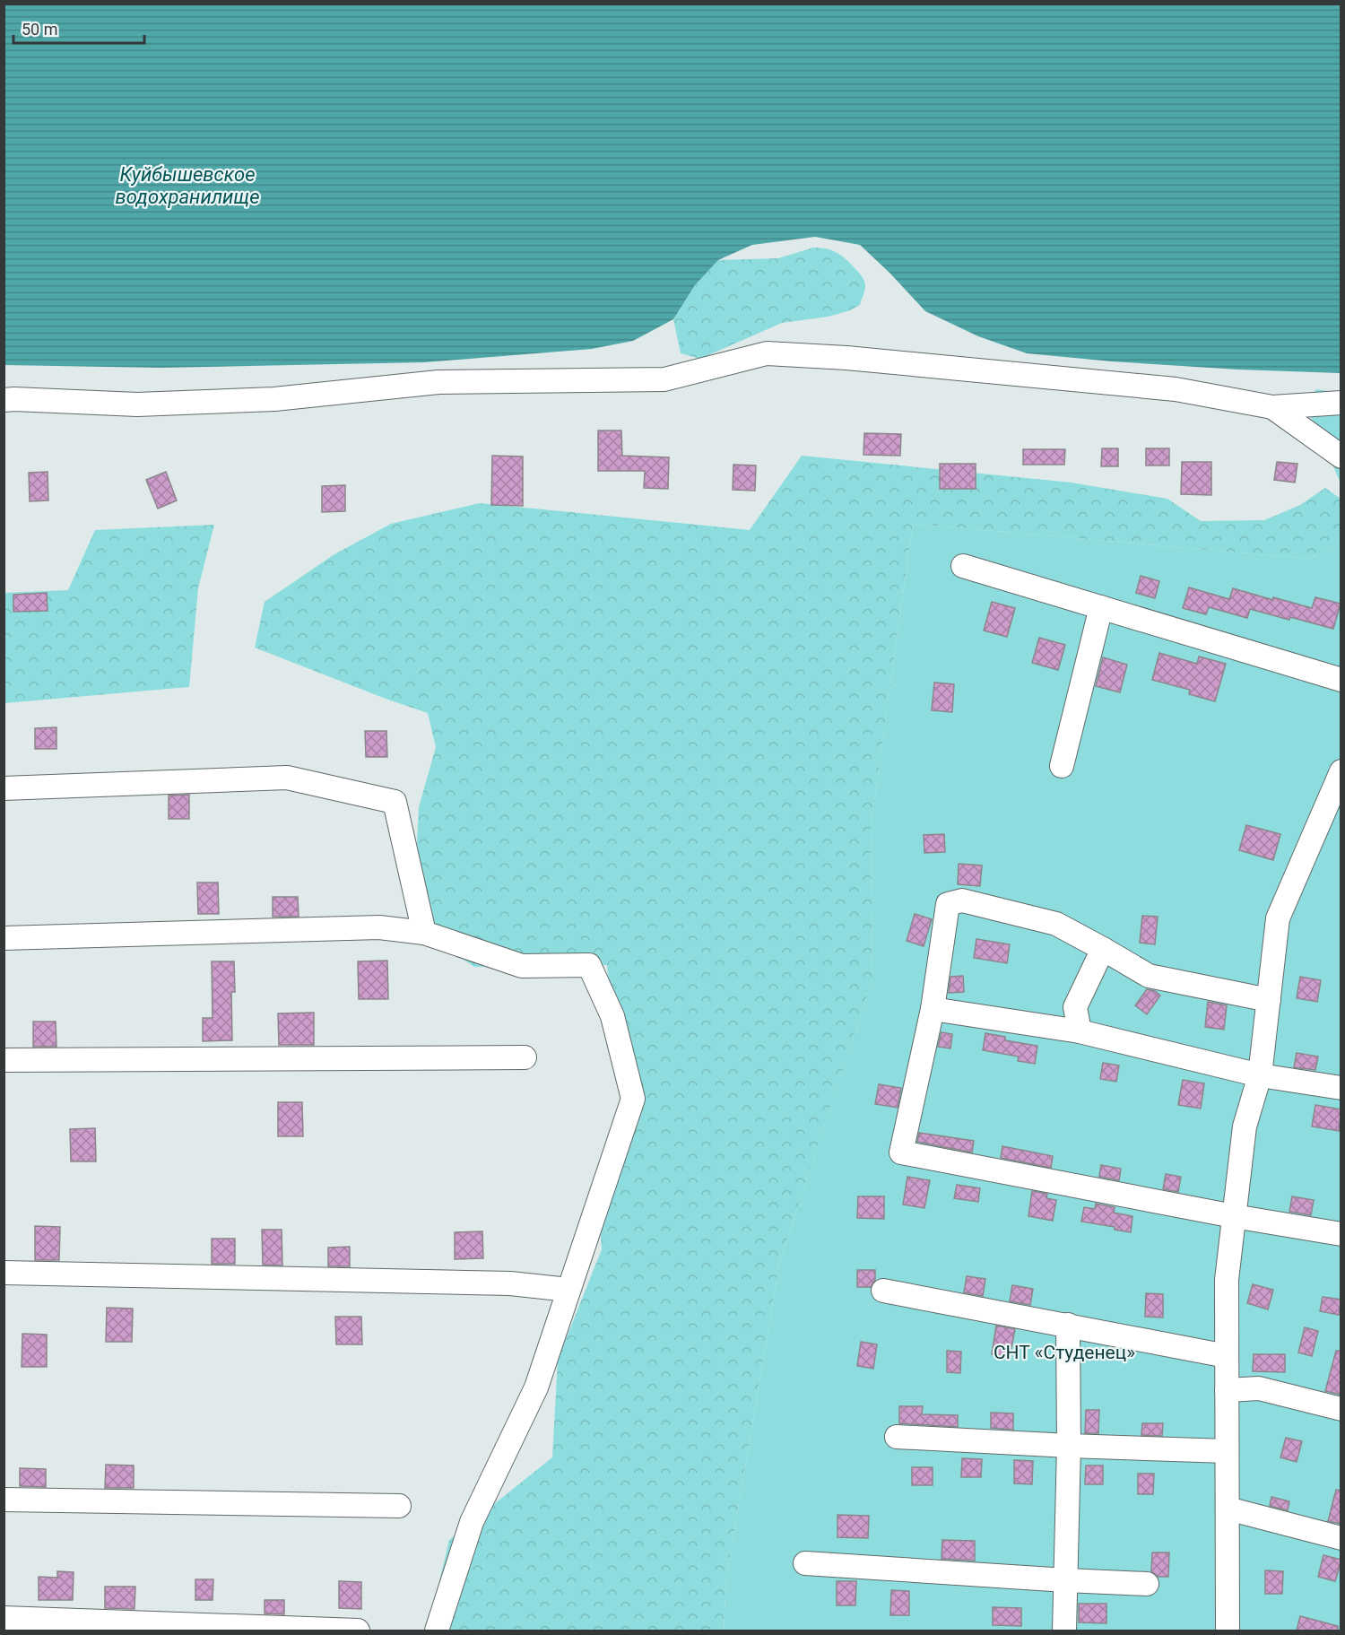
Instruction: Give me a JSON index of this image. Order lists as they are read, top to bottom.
{
  "water": ["Куйбышевское водохранилище"],
  "parks": ["СНТ «Студенец»"],
  "scale_bar": "50 m"
}
